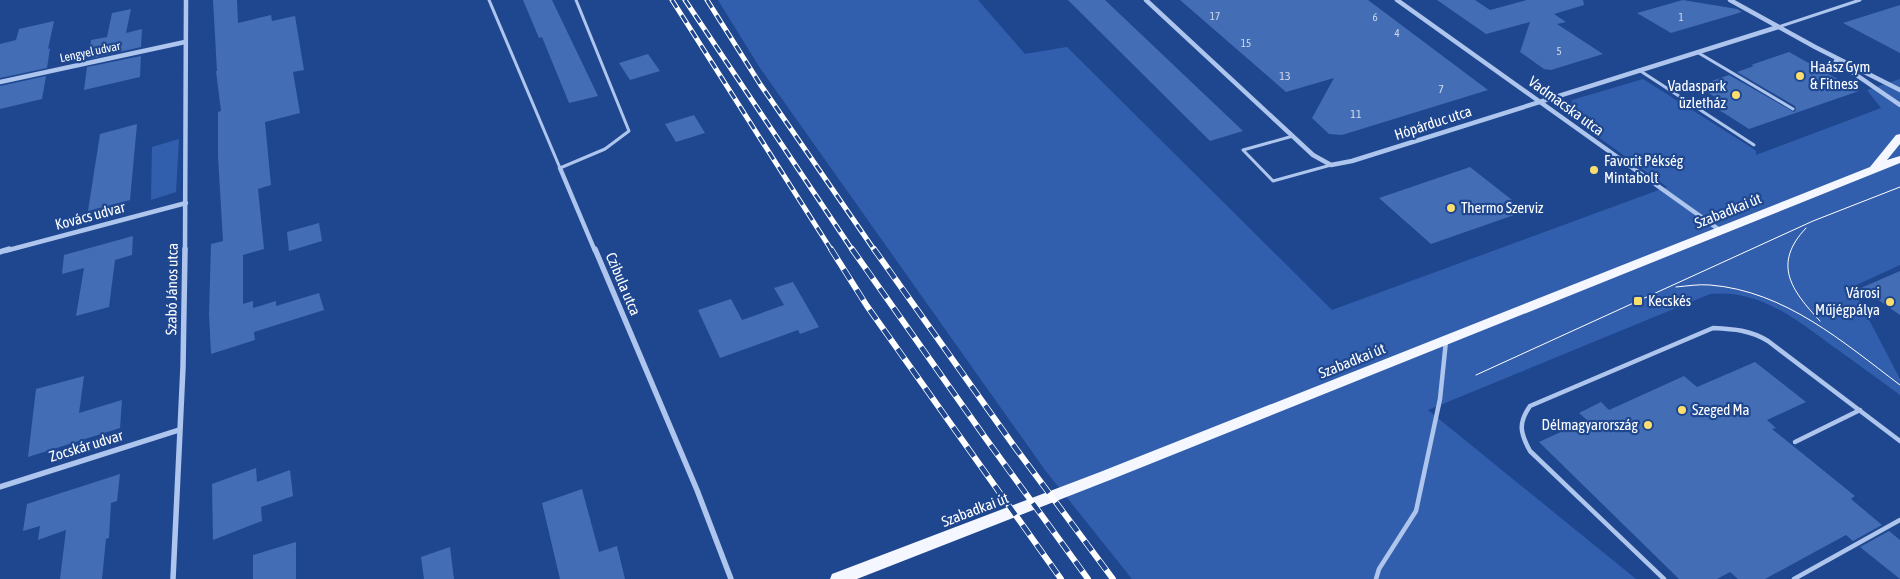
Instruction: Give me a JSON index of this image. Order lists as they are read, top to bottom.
{
  "streets": {
    "main road": ["Szabadkai út"],
    "street": [
      "Lengyel udvar",
      "Vadmacska utca",
      "Hópárduc utca",
      "Kovács udvar",
      "Czibula utca",
      "Szabó János utca",
      "Zocskár udvar"
    ]
  },
  "crossings": [
    ["Lengyel udvar", "Szabó János utca"],
    ["Vadmacska utca", "Hópárduc utca"],
    ["Vadmacska utca", "Szabadkai út"],
    ["Kovács udvar", "Szabó János utca"],
    ["Szabó János utca", "Zocskár udvar"]
  ],
  "places": {
    "other": [
      "Haász Gym & Fitness",
      "Vadaspark üzletház",
      "Favorit Pékség Mintabolt",
      "Thermo Szerviz",
      "Városi Műjégpálya",
      "Szeged Ma",
      "Délmagyarország"
    ],
    "transit": ["Kecskés"]
  },
  "house_numbers": [
    "17",
    "6",
    "1",
    "4",
    "15",
    "5",
    "13",
    "7",
    "11"
  ]
}
